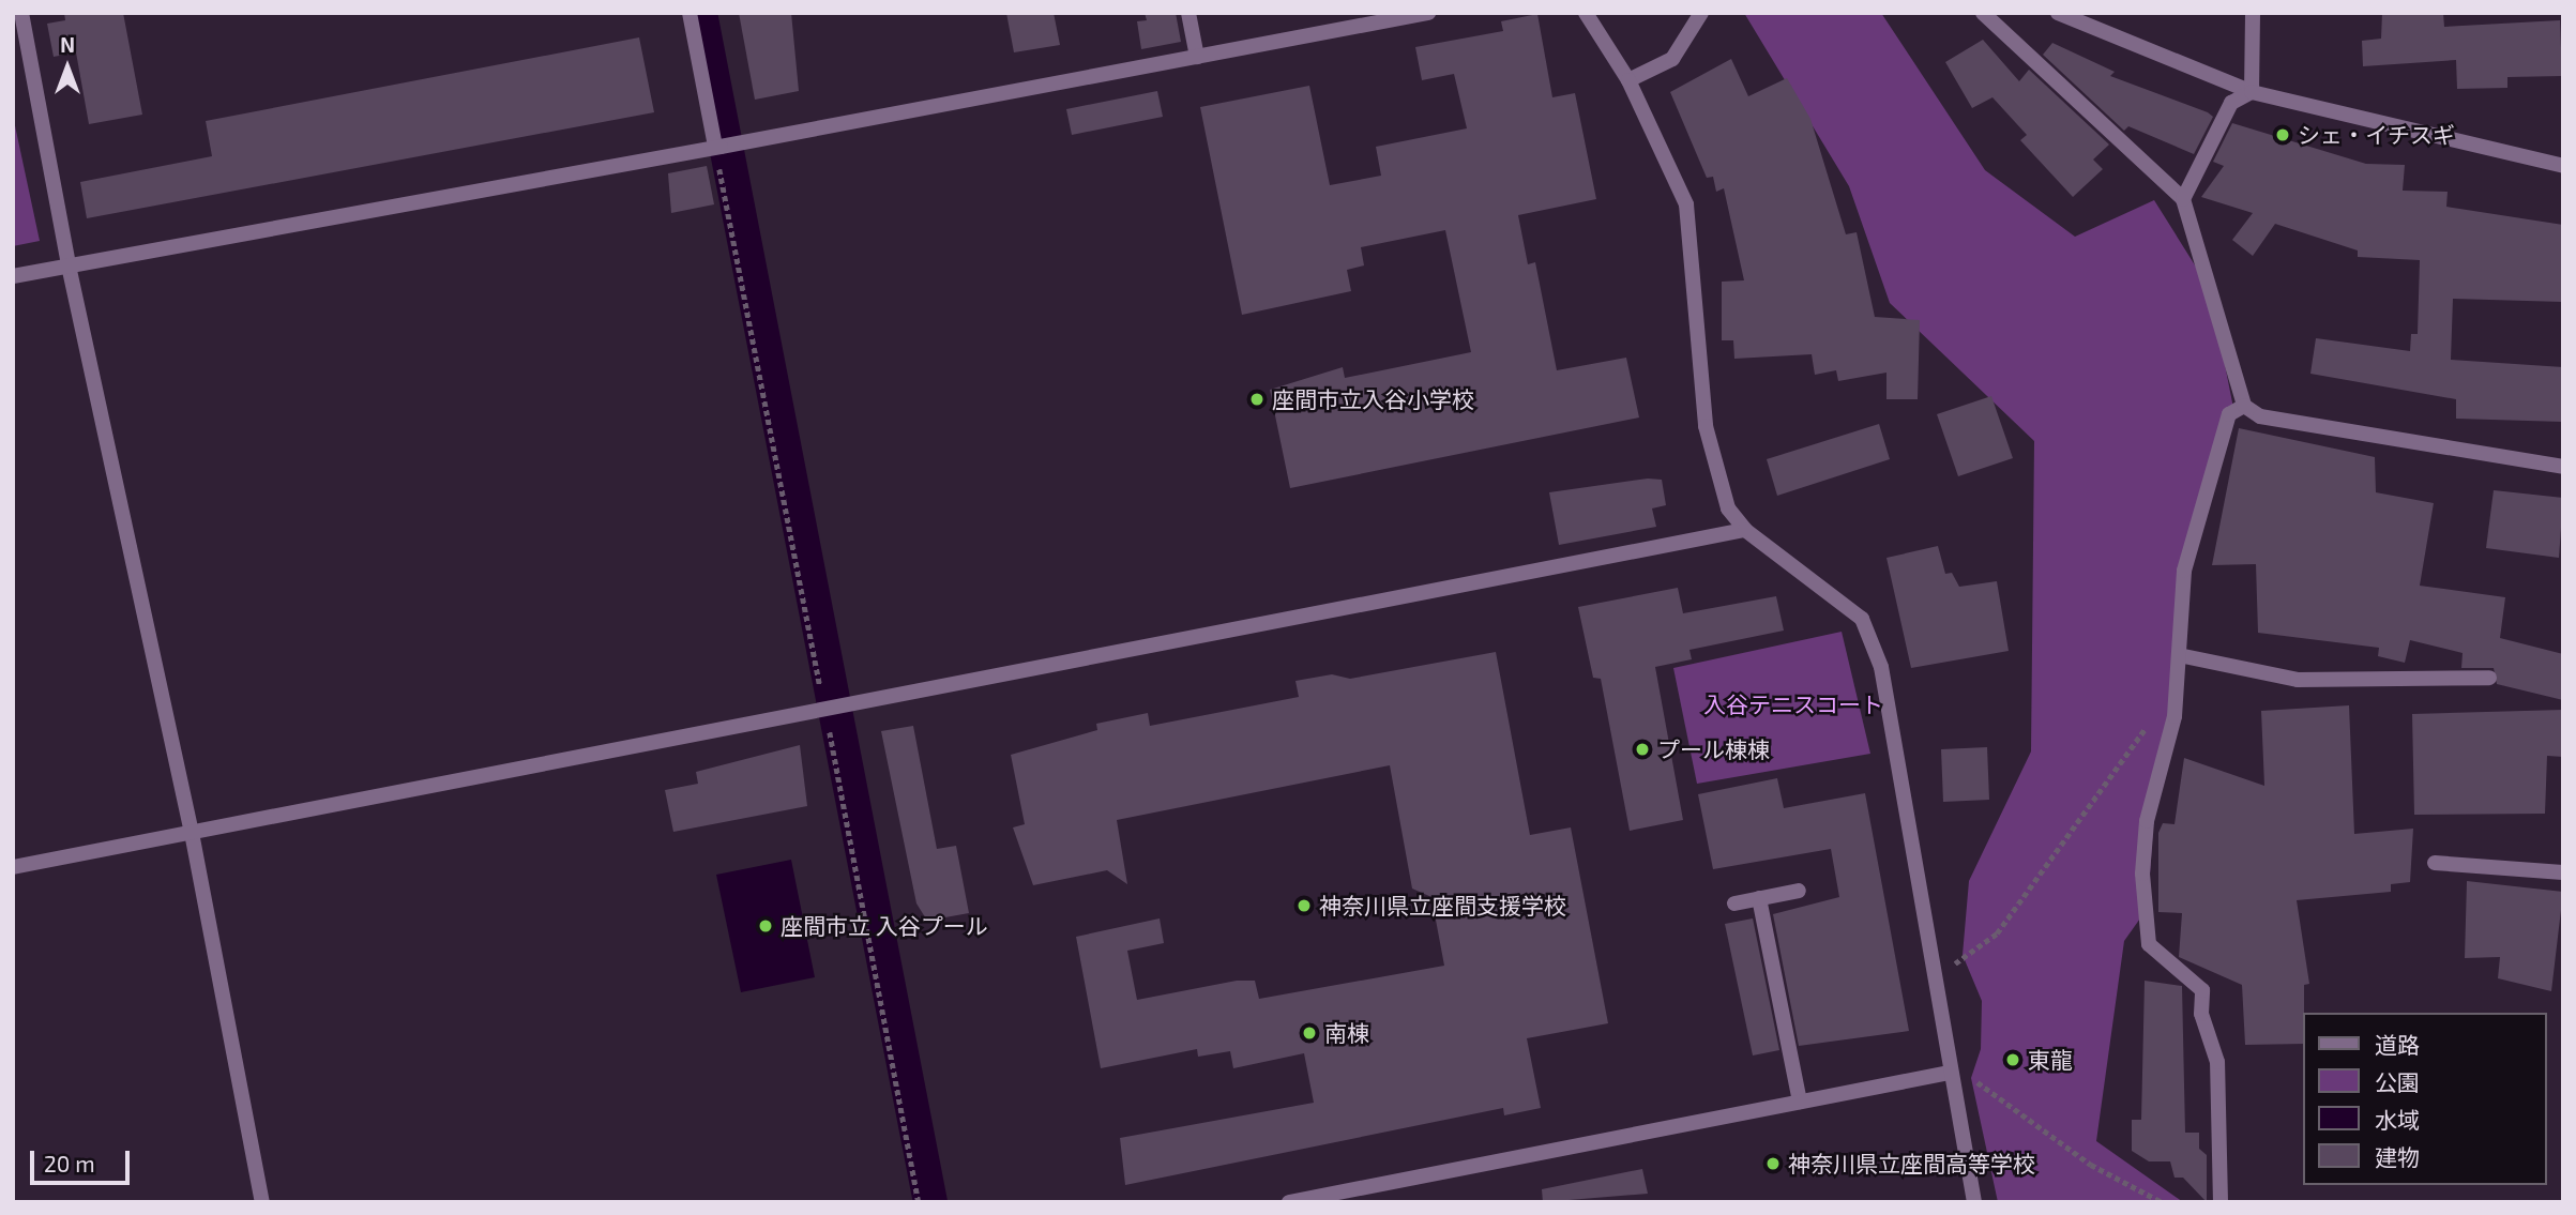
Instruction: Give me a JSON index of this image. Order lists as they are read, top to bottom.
{
  "parks": ["入谷テニスコート"],
  "places": [
    "シェ・イチスギ",
    "座間市立入谷小学校",
    "プール棟棟",
    "神奈川県立座間支援学校",
    "座間市立 入谷プール",
    "南棟",
    "東龍",
    "神奈川県立座間高等学校"
  ],
  "legend": [
    "道路",
    "公園",
    "水域",
    "建物"
  ],
  "scale_bar": "20 m",
  "north": "top"
}
